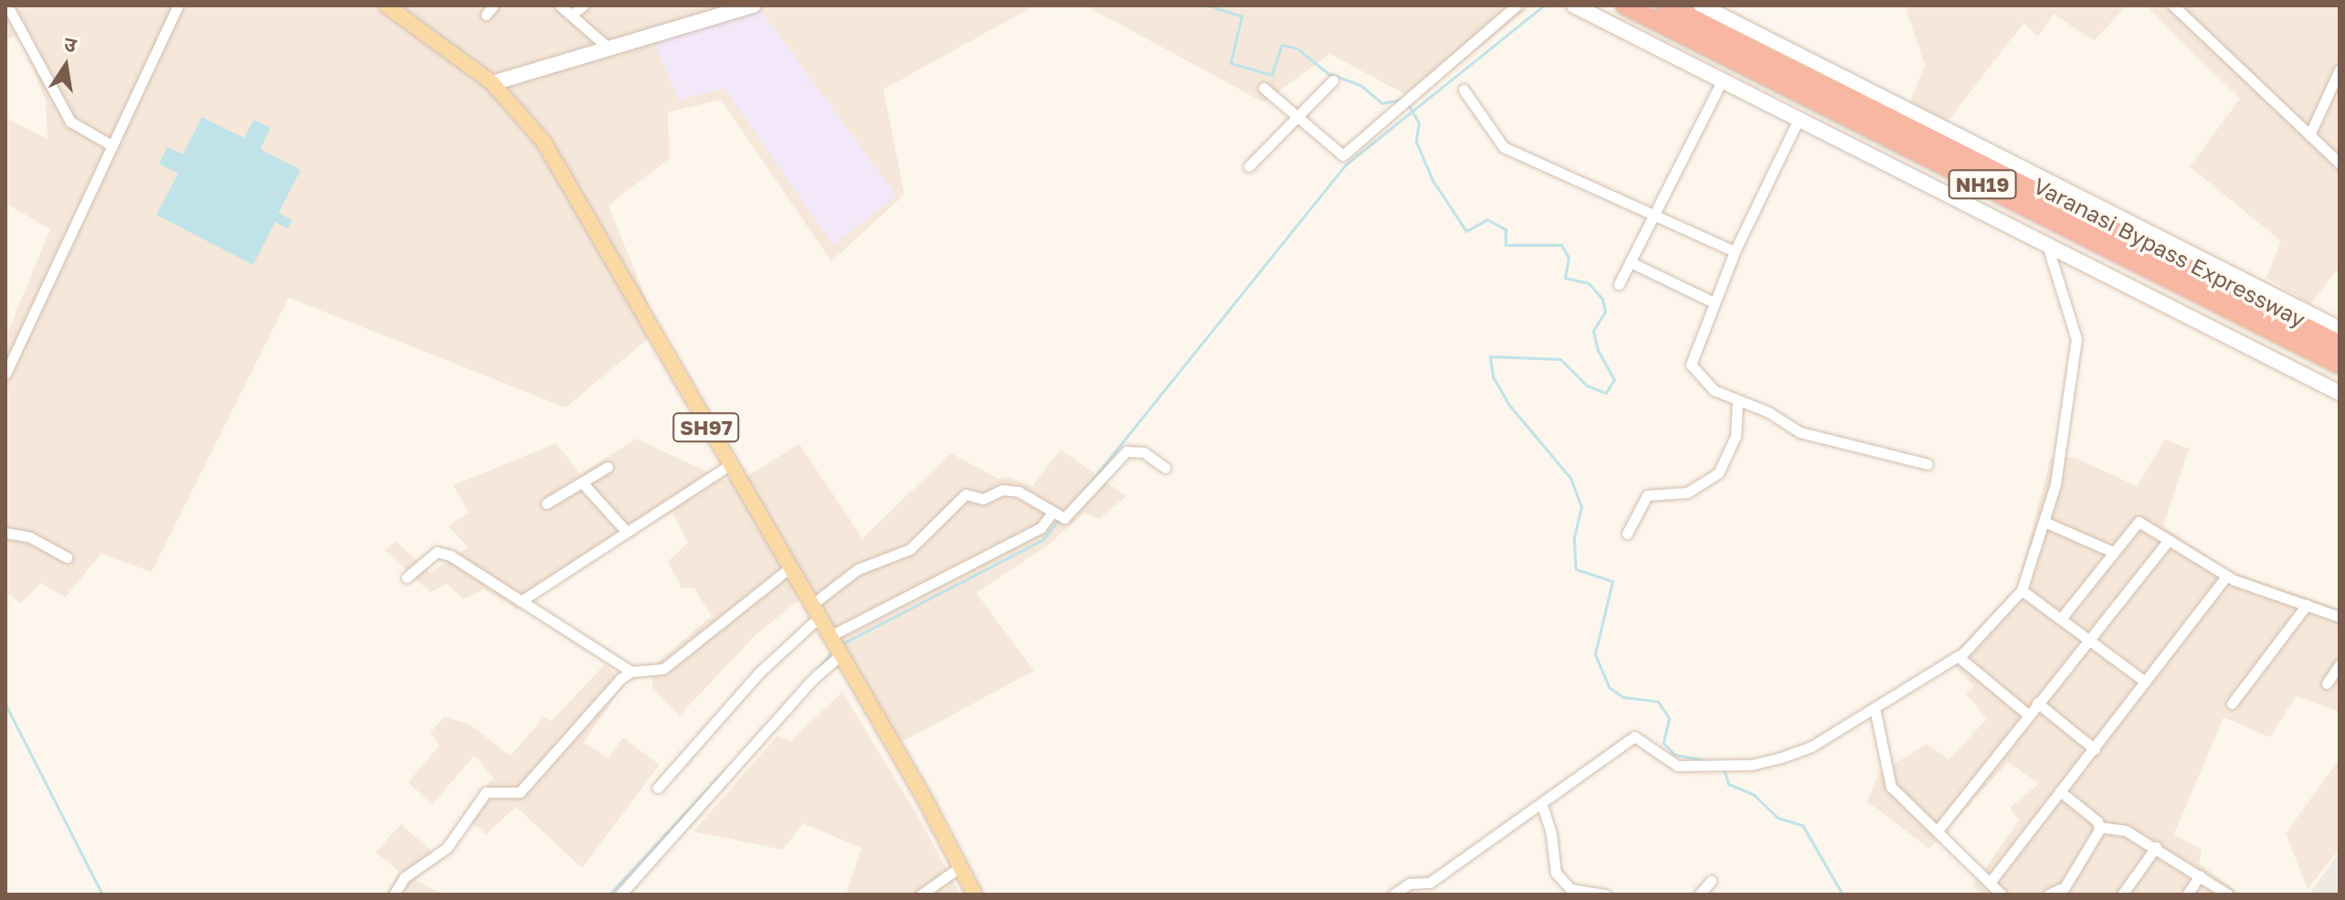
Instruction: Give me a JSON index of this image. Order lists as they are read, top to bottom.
{
  "streets": {
    "highway": ["NH19", "Varanasi Bypass Expressway"],
    "main road": ["SH97"]
  },
  "north": "top"
}
